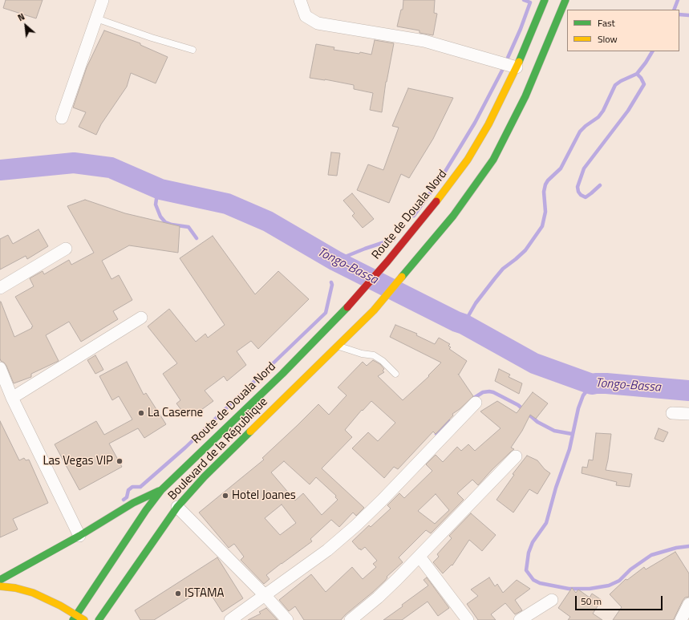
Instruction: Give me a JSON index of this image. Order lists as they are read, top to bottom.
{
  "streets": {
    "main road": ["Route de Douala Nord", "Boulevard de la République"]
  },
  "crossings": [
    ["Route de Douala Nord", "Boulevard de la République"]
  ],
  "water": ["Tongo-Bassa"],
  "places": [
    "La Caserne",
    "Las Vegas VIP",
    "Hotel Joanes",
    "ISTAMA"
  ],
  "legend": ["Fast", "Slow"],
  "scale_bar": "50 m",
  "north": "top left"
}
